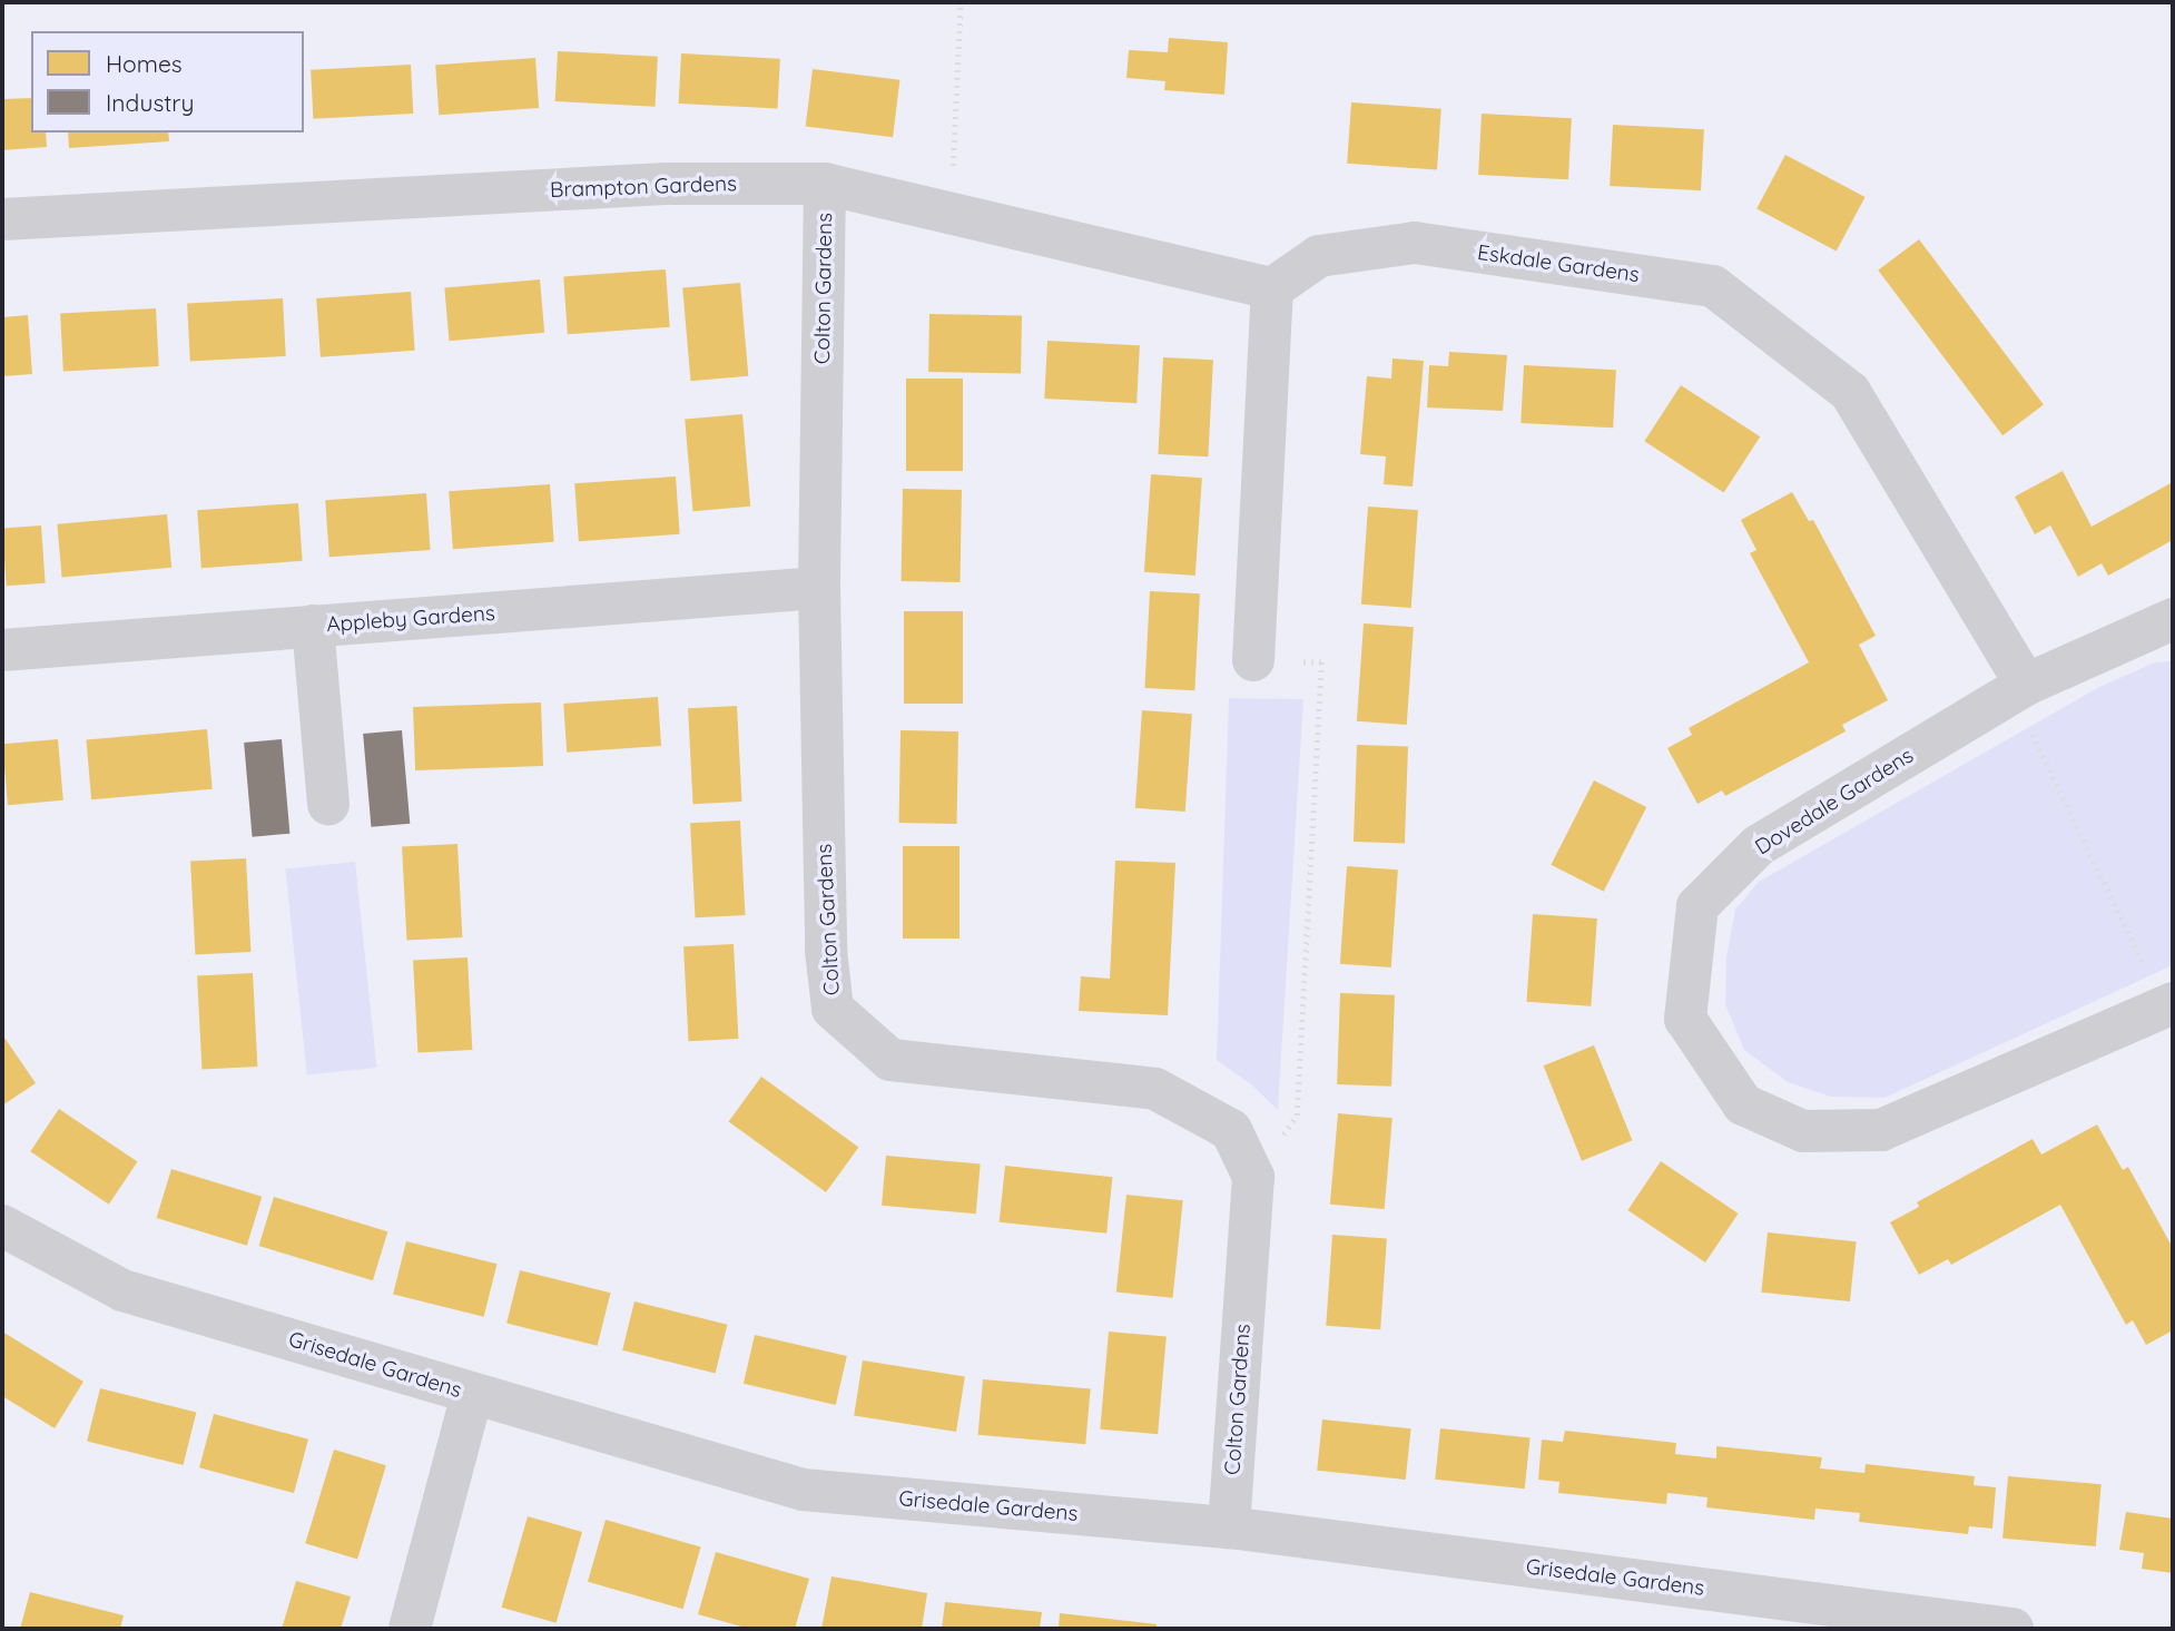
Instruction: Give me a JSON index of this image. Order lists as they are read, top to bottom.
{
  "streets": {
    "street": [
      "Brampton Gardens",
      "Eskdale Gardens",
      "Colton Gardens",
      "Appleby Gardens",
      "Dovedale Gardens",
      "Grisedale Gardens"
    ]
  },
  "crossings": [
    ["Brampton Gardens", "Eskdale Gardens"],
    ["Brampton Gardens", "Colton Gardens"],
    ["Eskdale Gardens", "Dovedale Gardens"],
    ["Colton Gardens", "Appleby Gardens"],
    ["Colton Gardens", "Grisedale Gardens"]
  ],
  "legend": ["Homes", "Industry"]
}
